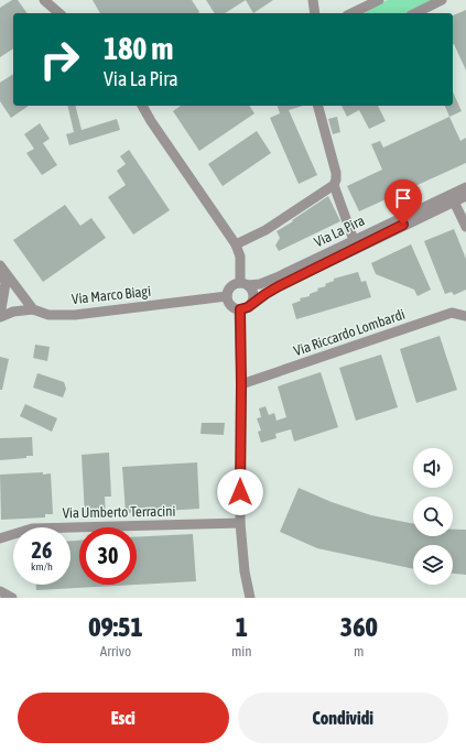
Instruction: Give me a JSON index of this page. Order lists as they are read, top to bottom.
{
  "streets": {
    "street": [
      "Via La Pira",
      "Via Marco Biagi",
      "Via Riccardo Lombardi",
      "Via Umberto Terracini"
    ]
  },
  "crossings": [
    ["Via La Pira", "Via Marco Biagi"]
  ],
  "page": {
    "turn": ["180 m", "Via La Pira"],
    "speed": "26 km/h",
    "limit": "30",
    "eta": [
      "09:51",
      "Arrivo",
      "1",
      "min",
      "360",
      "m"
    ],
    "buttons": ["Esci", "Condividi"]
  }
}
